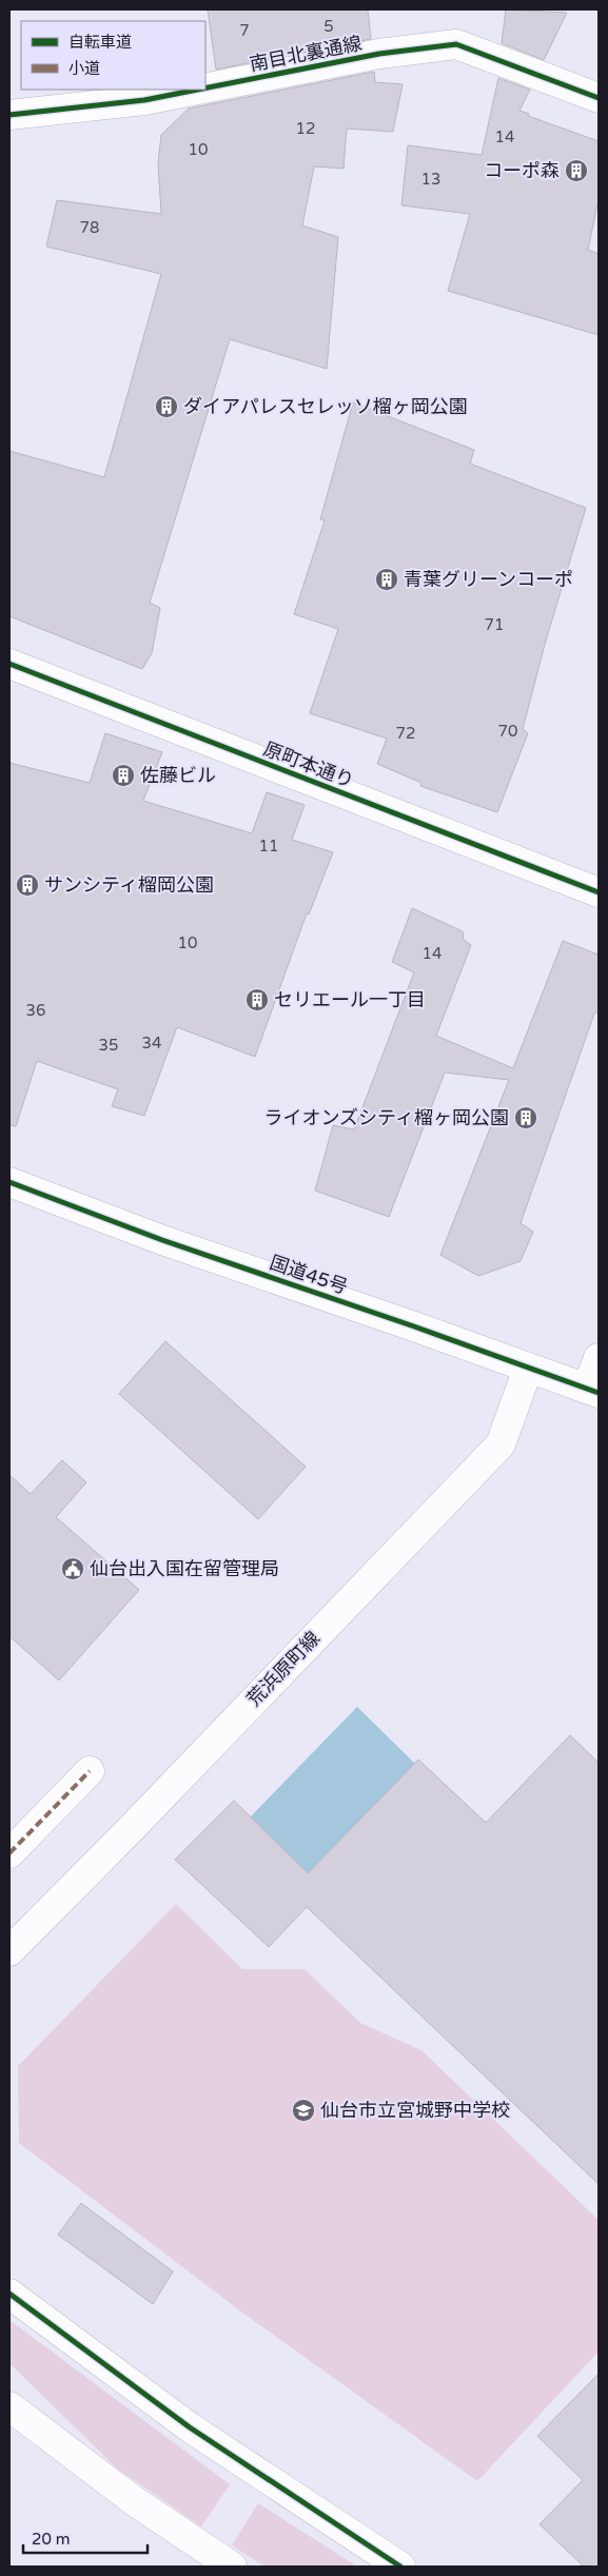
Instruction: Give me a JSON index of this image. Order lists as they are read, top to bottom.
{
  "streets": {
    "main road": [
      "南目北裏通線",
      "原町本通り",
      "国道45号",
      "荒浜原町線"
    ]
  },
  "crossings": [
    ["国道45号", "荒浜原町線"]
  ],
  "places": {
    "building": [
      "コーポ森",
      "ダイアパレスセレッソ榴ヶ岡公園",
      "青葉グリーンコーポ",
      "佐藤ビル",
      "サンシティ榴岡公園",
      "セリエール一丁目",
      "ライオンズシティ榴ヶ岡公園"
    ],
    "public building": ["仙台出入国在留管理局"],
    "school or university": ["仙台市立宮城野中学校"]
  },
  "house_numbers": [
    "5",
    "7",
    "12",
    "14",
    "10",
    "13",
    "78",
    "71",
    "70",
    "72",
    "11",
    "10",
    "14",
    "36",
    "34",
    "35"
  ],
  "legend": ["自転車道", "小道"],
  "scale_bar": "20 m"
}
